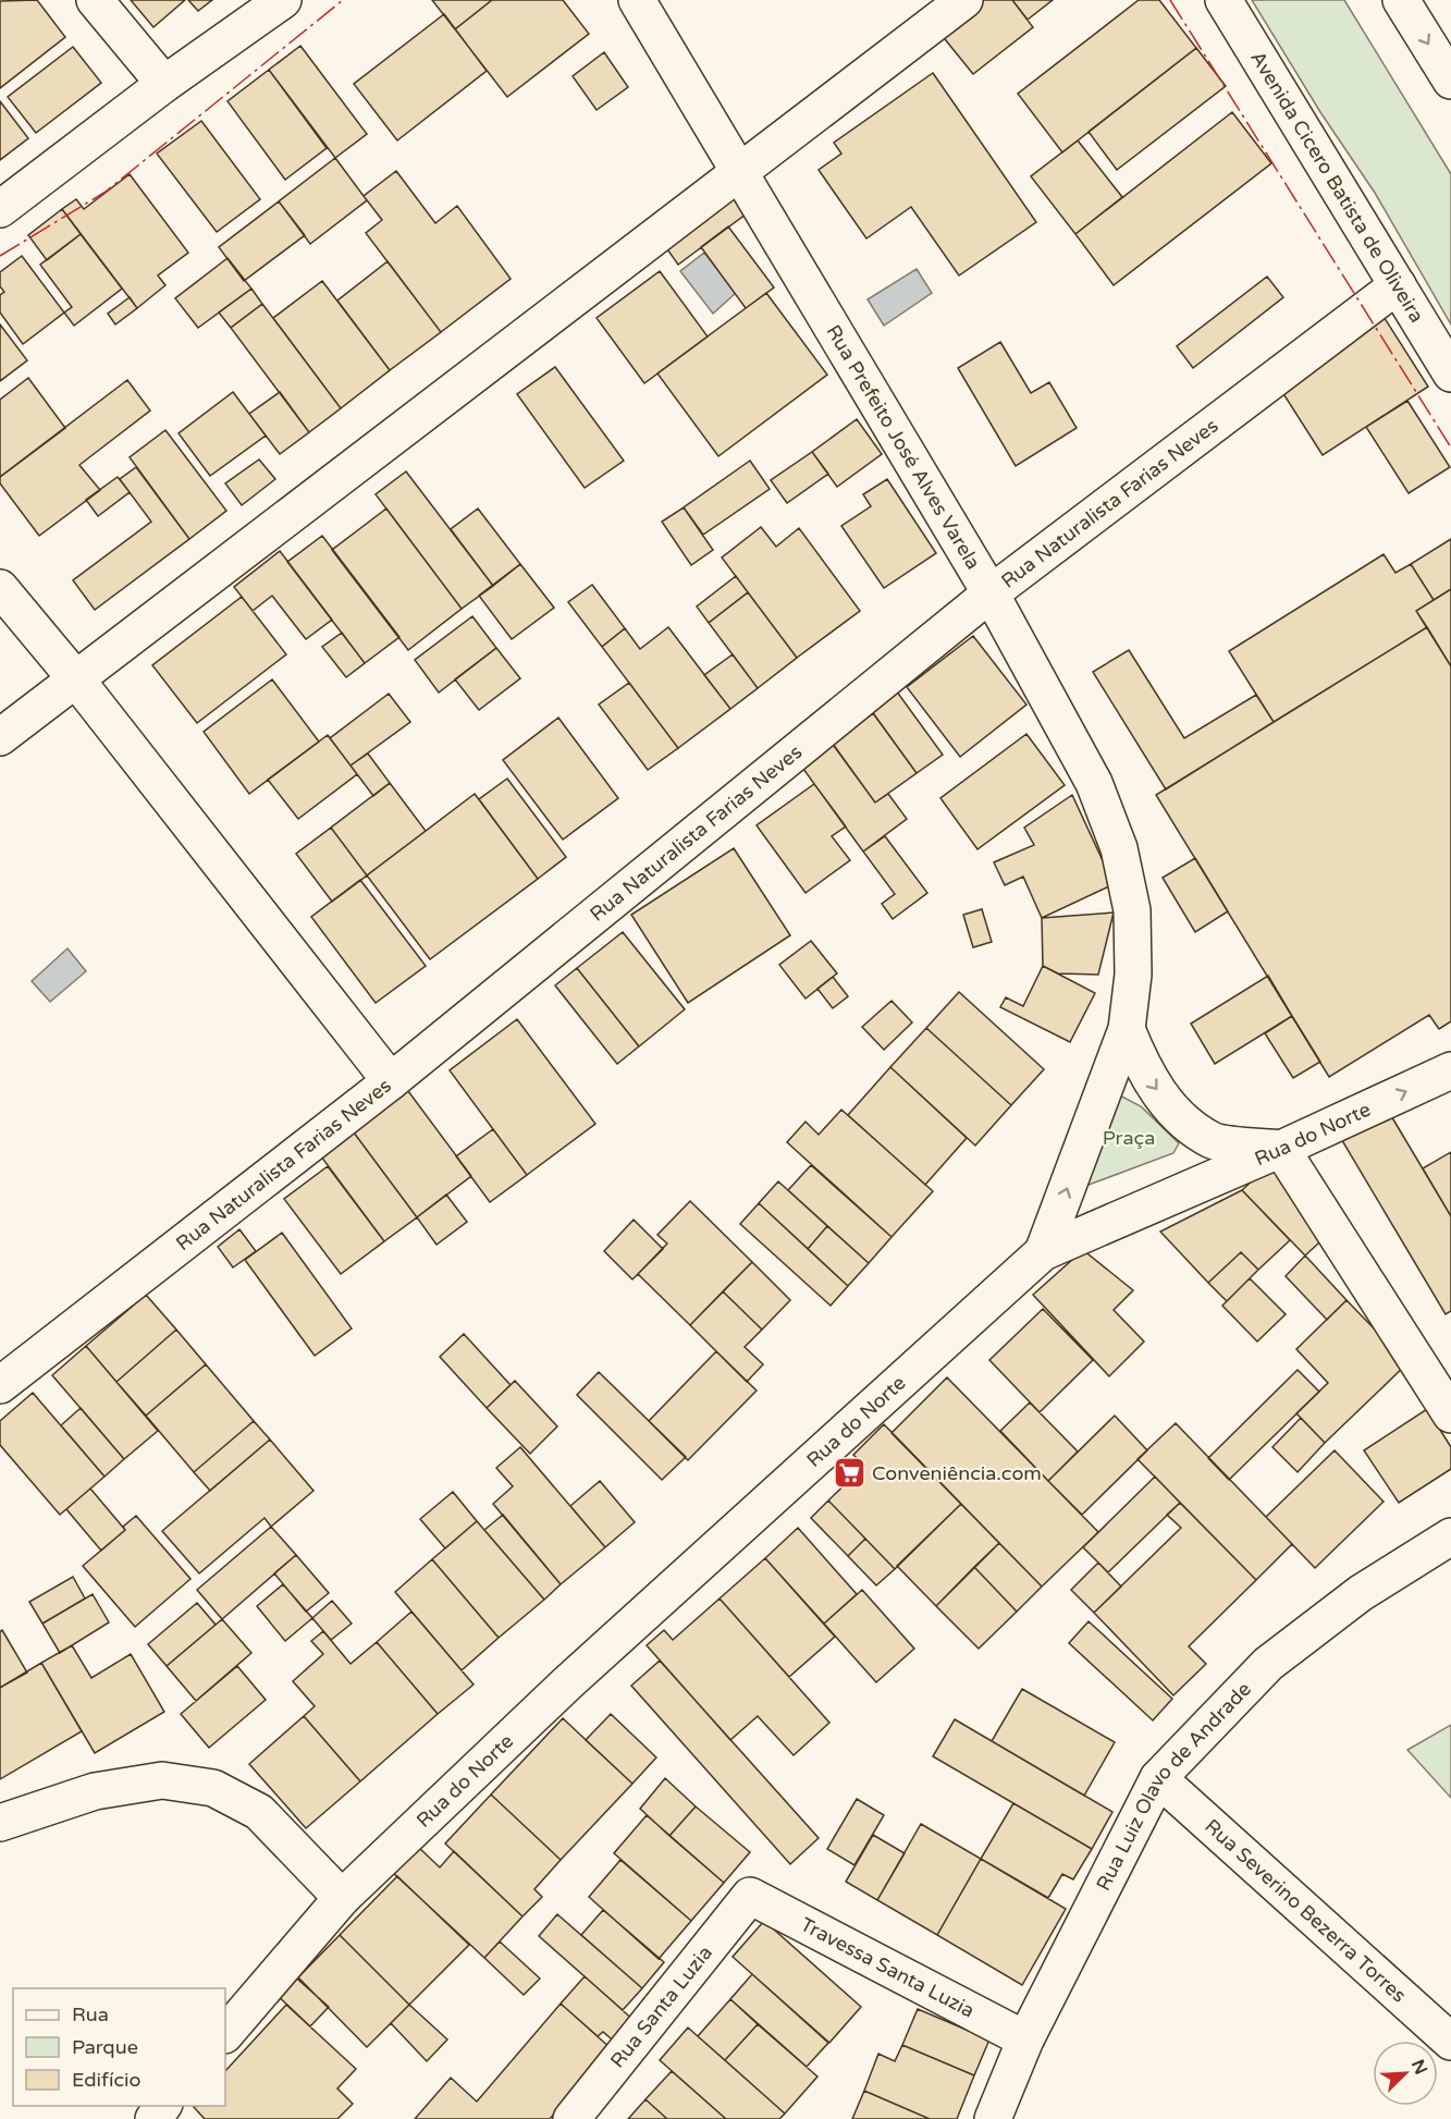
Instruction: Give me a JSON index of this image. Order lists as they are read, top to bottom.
{
  "streets": {
    "main road": [
      "Avenida Cicero Batista de Oliveira",
      "Rua Prefeito José Alves Varela",
      "Rua Naturalista Farias Neves",
      "Rua do Norte",
      "Rua Luiz Olavo de Andrade",
      "Rua Severino Bezerra Torres",
      "Travessa Santa Luzia",
      "Rua Santa Luzia"
    ]
  },
  "crossings": [
    ["Avenida Cicero Batista de Oliveira", "Rua Naturalista Farias Neves"],
    ["Rua Prefeito José Alves Varela", "Rua Naturalista Farias Neves"],
    ["Rua Prefeito José Alves Varela", "Rua do Norte"],
    ["Rua Luiz Olavo de Andrade", "Rua Severino Bezerra Torres"],
    ["Rua Luiz Olavo de Andrade", "Travessa Santa Luzia"],
    ["Travessa Santa Luzia", "Rua Santa Luzia"]
  ],
  "parks": ["Praça"],
  "places": {
    "supermarket": ["Conveniência.com"]
  },
  "legend": ["Rua", "Parque", "Edifício"],
  "north": "top right"
}
